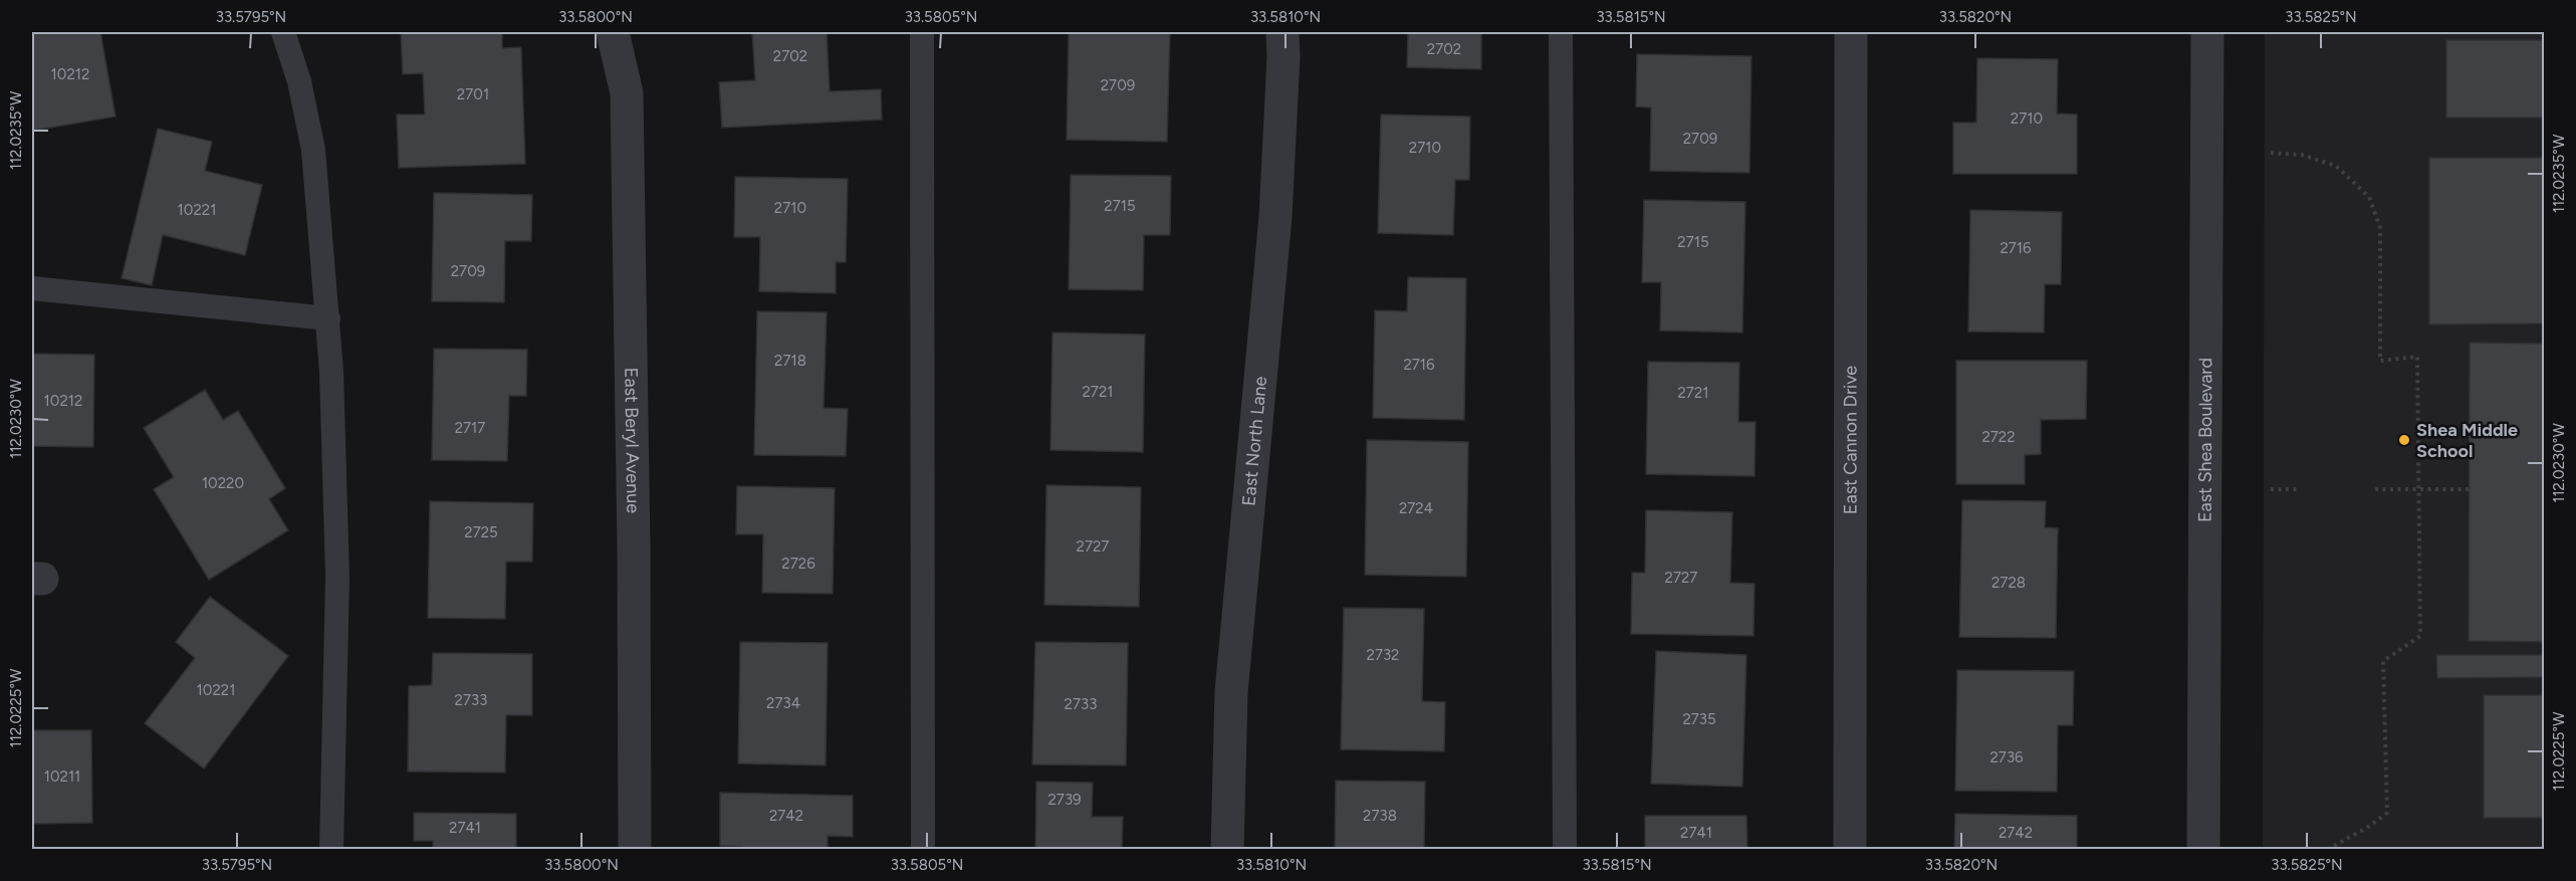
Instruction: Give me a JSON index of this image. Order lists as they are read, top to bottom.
{
  "streets": {
    "street": [
      "East Beryl Avenue",
      "East North Lane",
      "East Cannon Drive",
      "East Shea Boulevard"
    ]
  },
  "places": ["Shea Middle School"],
  "house_numbers": [
    "2702",
    "2702",
    "10212",
    "2709",
    "2701",
    "2710",
    "2709",
    "2710",
    "2715",
    "2710",
    "10221",
    "2715",
    "2716",
    "2709",
    "2718",
    "2716",
    "2721",
    "2721",
    "10212",
    "2717",
    "2722",
    "10220",
    "2724",
    "2725",
    "2727",
    "2726",
    "2727",
    "2728",
    "2732",
    "10221",
    "2733",
    "2734",
    "2733",
    "2735",
    "2736",
    "10211",
    "2739",
    "2742",
    "2738",
    "2741",
    "2741",
    "2742"
  ],
  "coordinates": [
    "33.5795°N",
    "33.5800°N",
    "33.5805°N",
    "33.5810°N",
    "33.5815°N",
    "33.5820°N",
    "33.5825°N",
    "112.0235°W",
    "112.0230°W",
    "112.0225°W"
  ]
}
